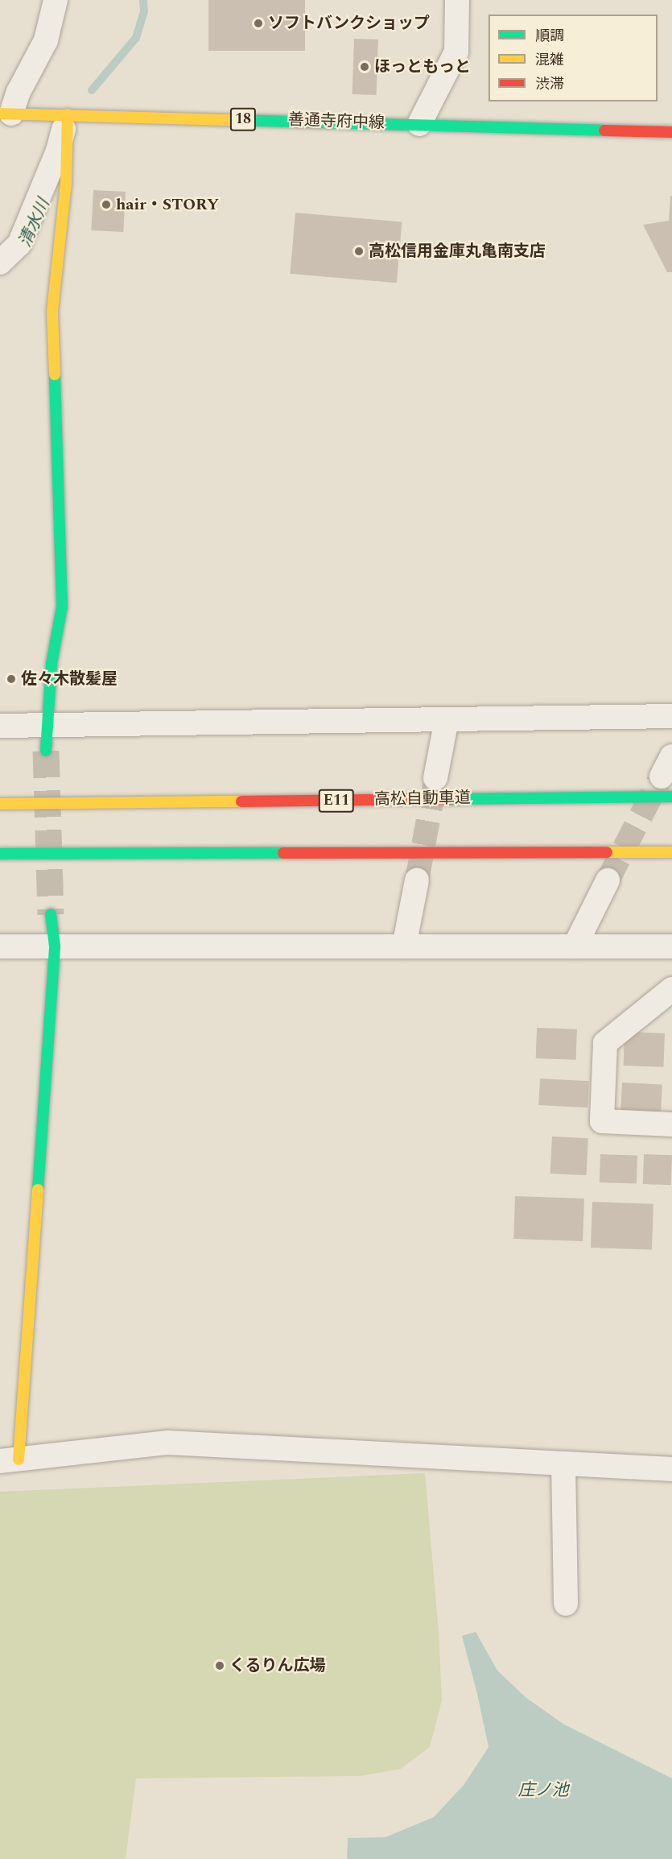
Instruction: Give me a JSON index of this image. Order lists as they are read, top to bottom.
{
  "streets": {
    "main road": [
      "18",
      "善通寺府中線",
      "高松自動車道",
      "E11"
    ]
  },
  "water": ["清水川", "庄ノ池"],
  "places": [
    "ソフトバンクショップ",
    "ほっともっと",
    "hair・STORY",
    "高松信用金庫丸亀南支店",
    "佐々木散髪屋",
    "くるりん広場"
  ],
  "legend": ["順調", "混雑", "渋滞"]
}
